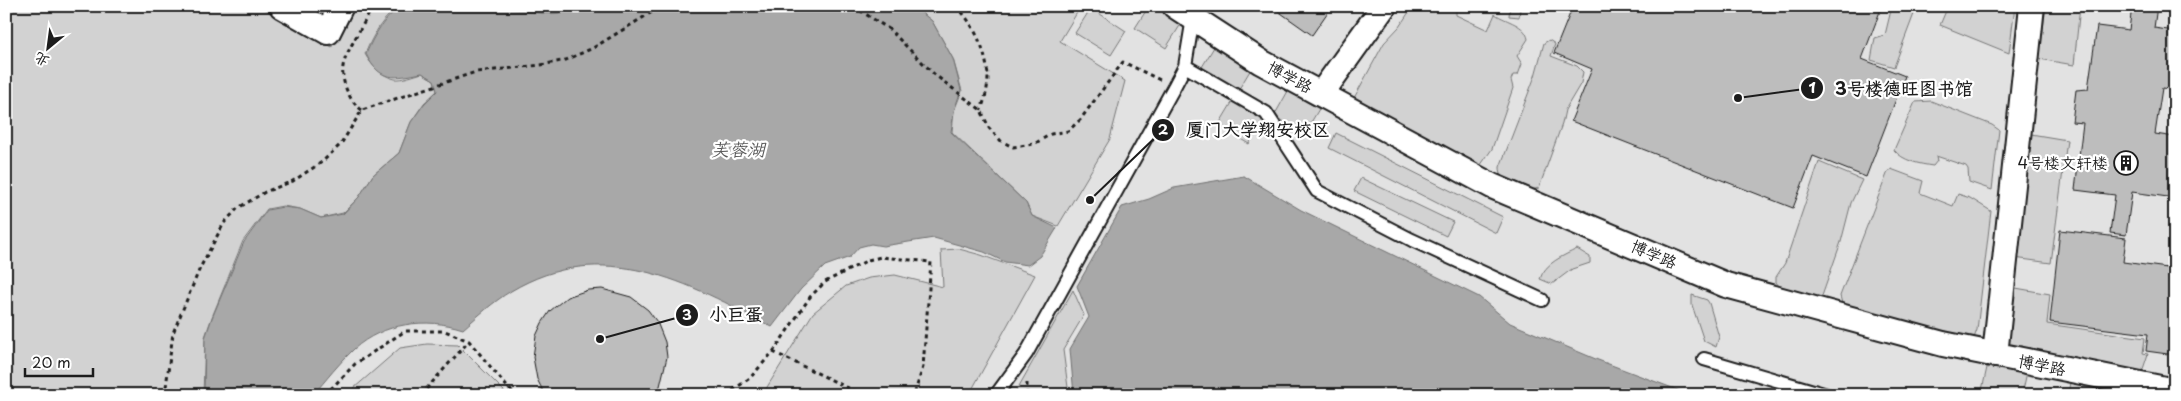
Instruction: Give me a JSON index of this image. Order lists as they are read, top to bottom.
{
  "streets": {
    "street": ["博学路"]
  },
  "water": ["芙蓉湖"],
  "places": {
    "other": ["3号楼德旺图书馆", "厦门大学翔安校区", "小巨蛋"],
    "building": ["4号楼文轩楼"]
  },
  "scale_bar": "20 m",
  "north": "bottom left"
}
